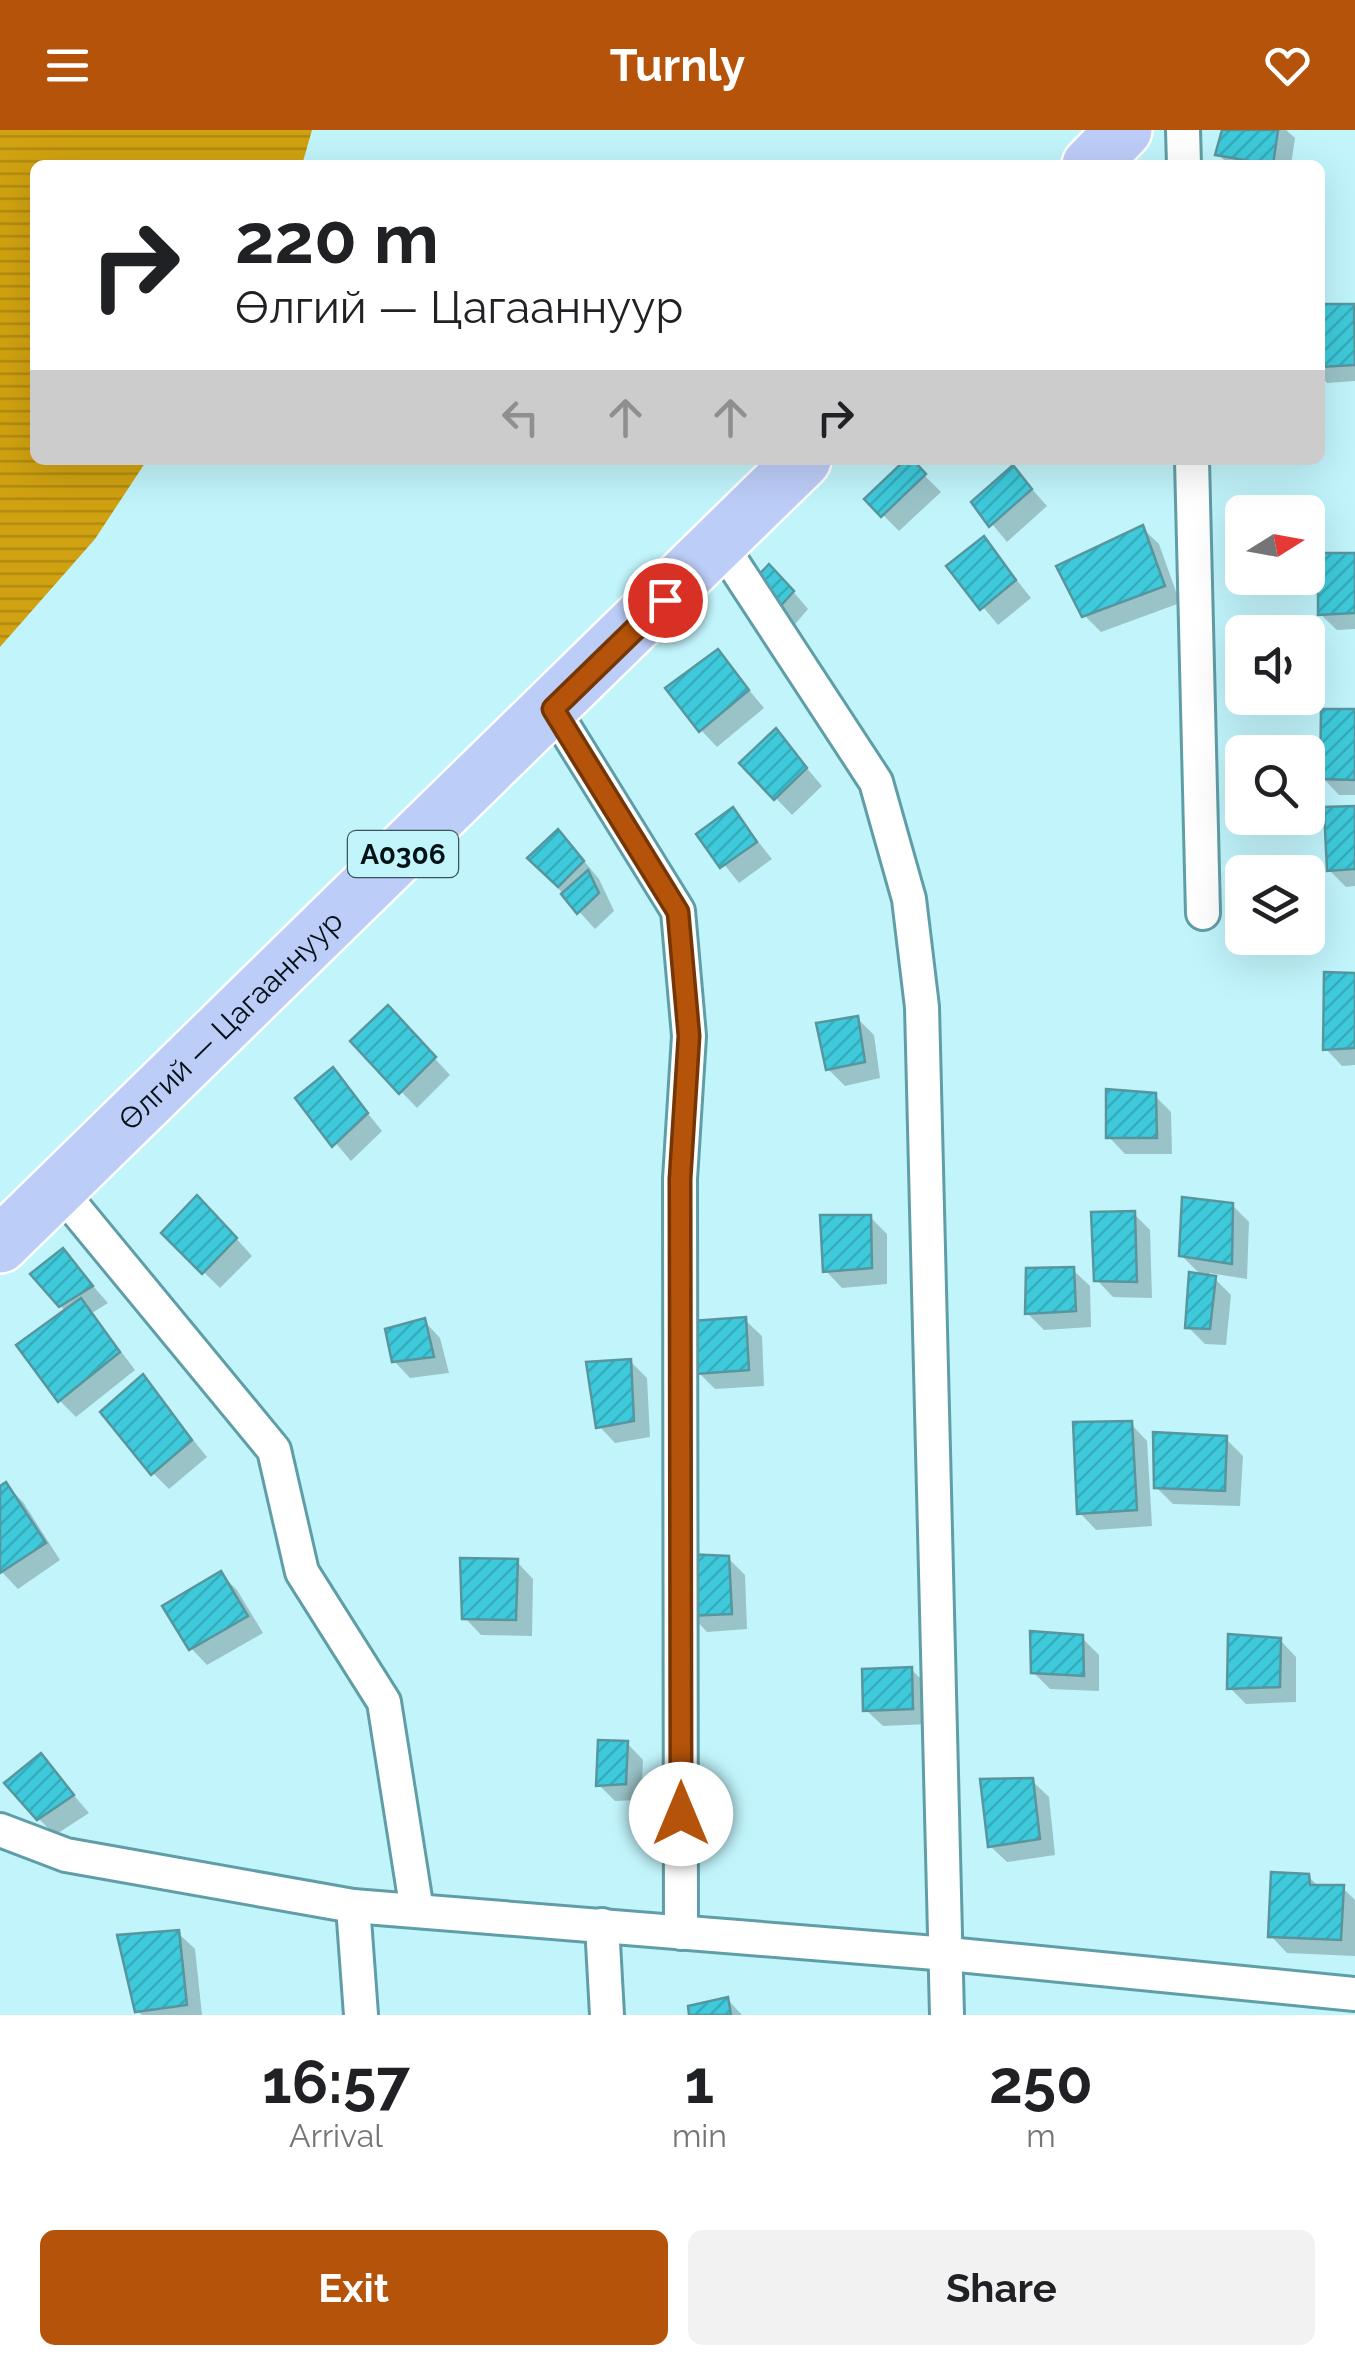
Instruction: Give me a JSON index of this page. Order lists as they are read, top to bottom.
{
  "streets": {
    "highway": ["A0306", "Өлгий — Цагааннуур"]
  },
  "north": "right",
  "page": {
    "header": "Turnly",
    "turn": ["220 m", "Өлгий — Цагааннуур"],
    "eta": [
      "16:57",
      "Arrival",
      "1",
      "min",
      "250",
      "m"
    ],
    "buttons": ["Exit", "Share"]
  }
}
